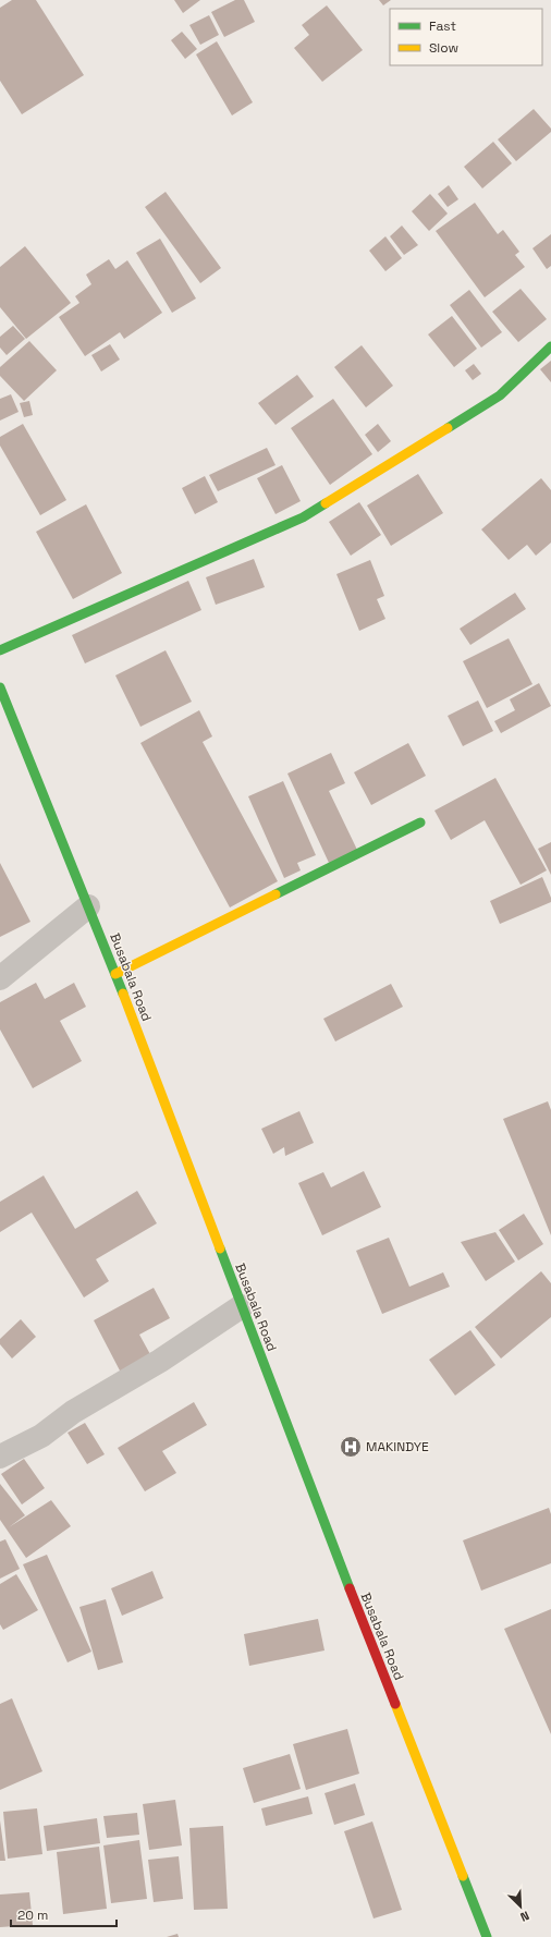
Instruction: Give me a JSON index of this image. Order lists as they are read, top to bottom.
{
  "streets": {
    "street": ["Busabala Road"]
  },
  "places": {
    "hospital": ["MAKINDYE"]
  },
  "legend": ["Fast", "Slow"],
  "scale_bar": "20 m",
  "north": "bottom right"
}
